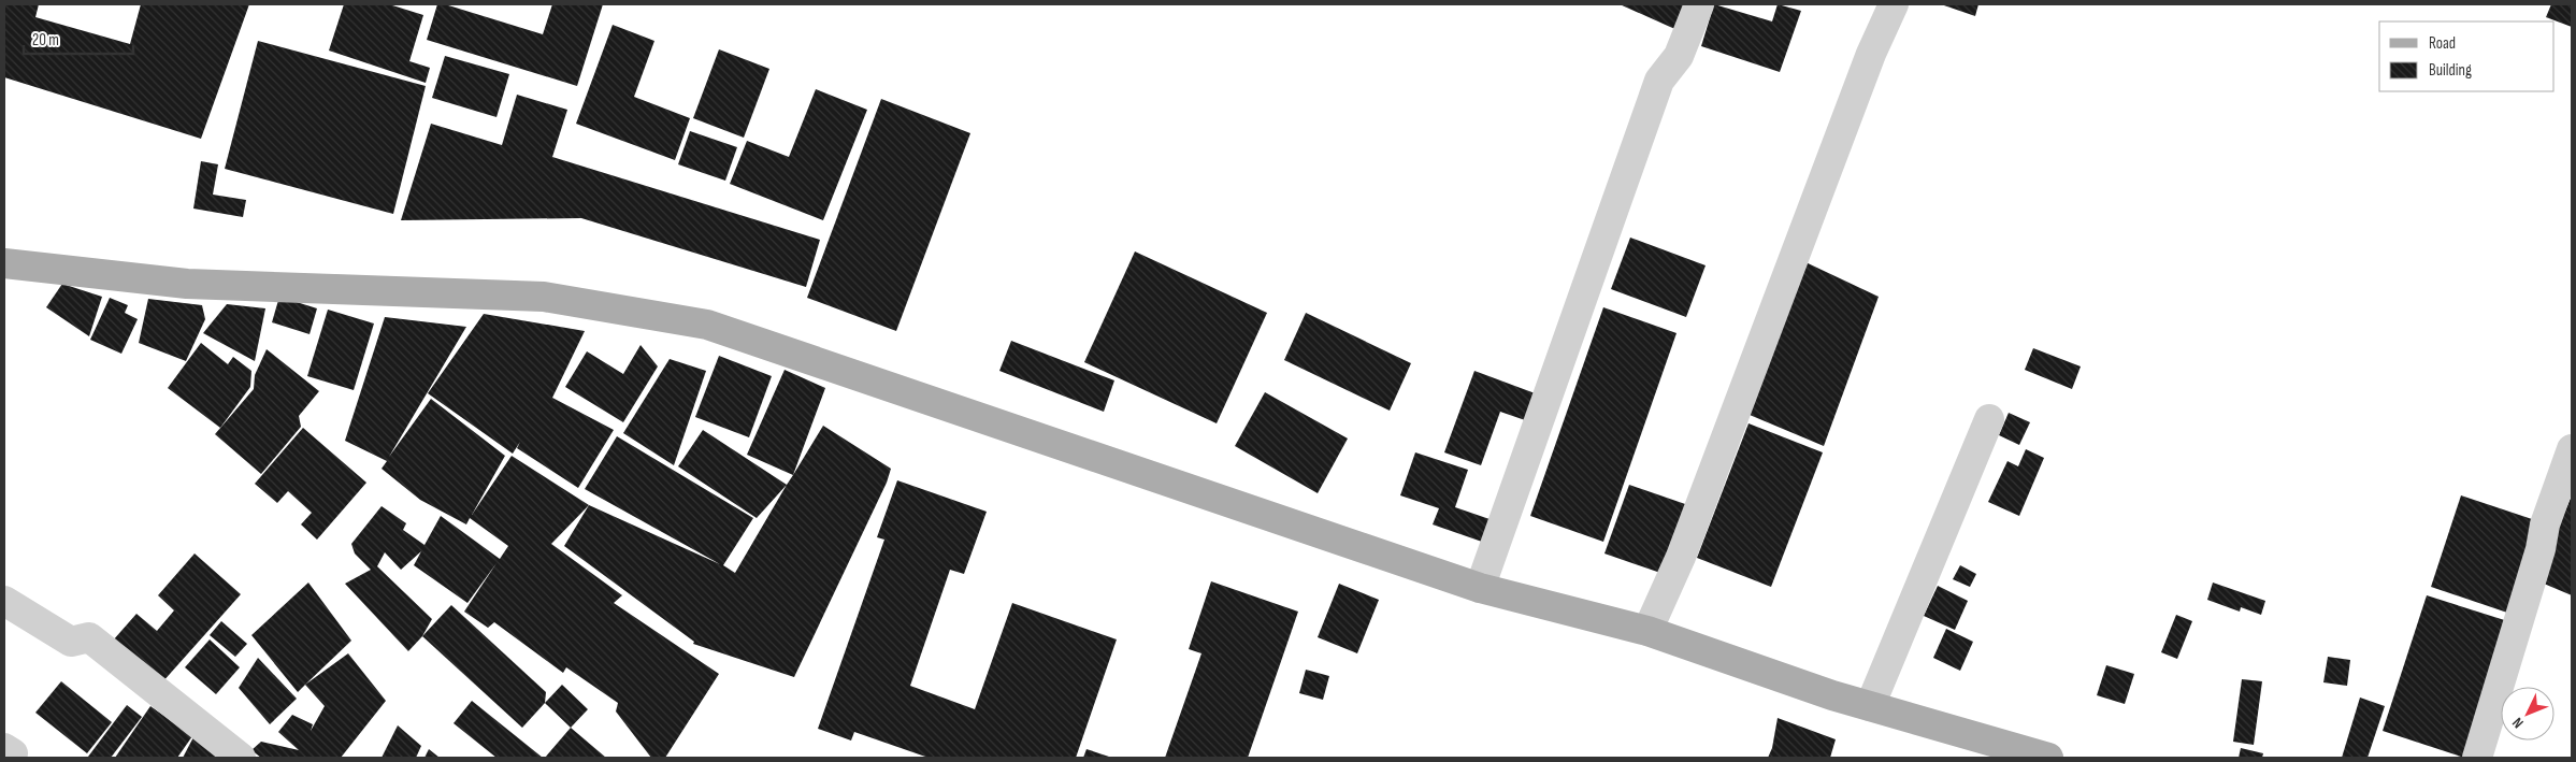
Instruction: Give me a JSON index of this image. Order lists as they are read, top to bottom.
{
  "legend": ["Road", "Building"],
  "scale_bar": "20 m",
  "north": "bottom left"
}
